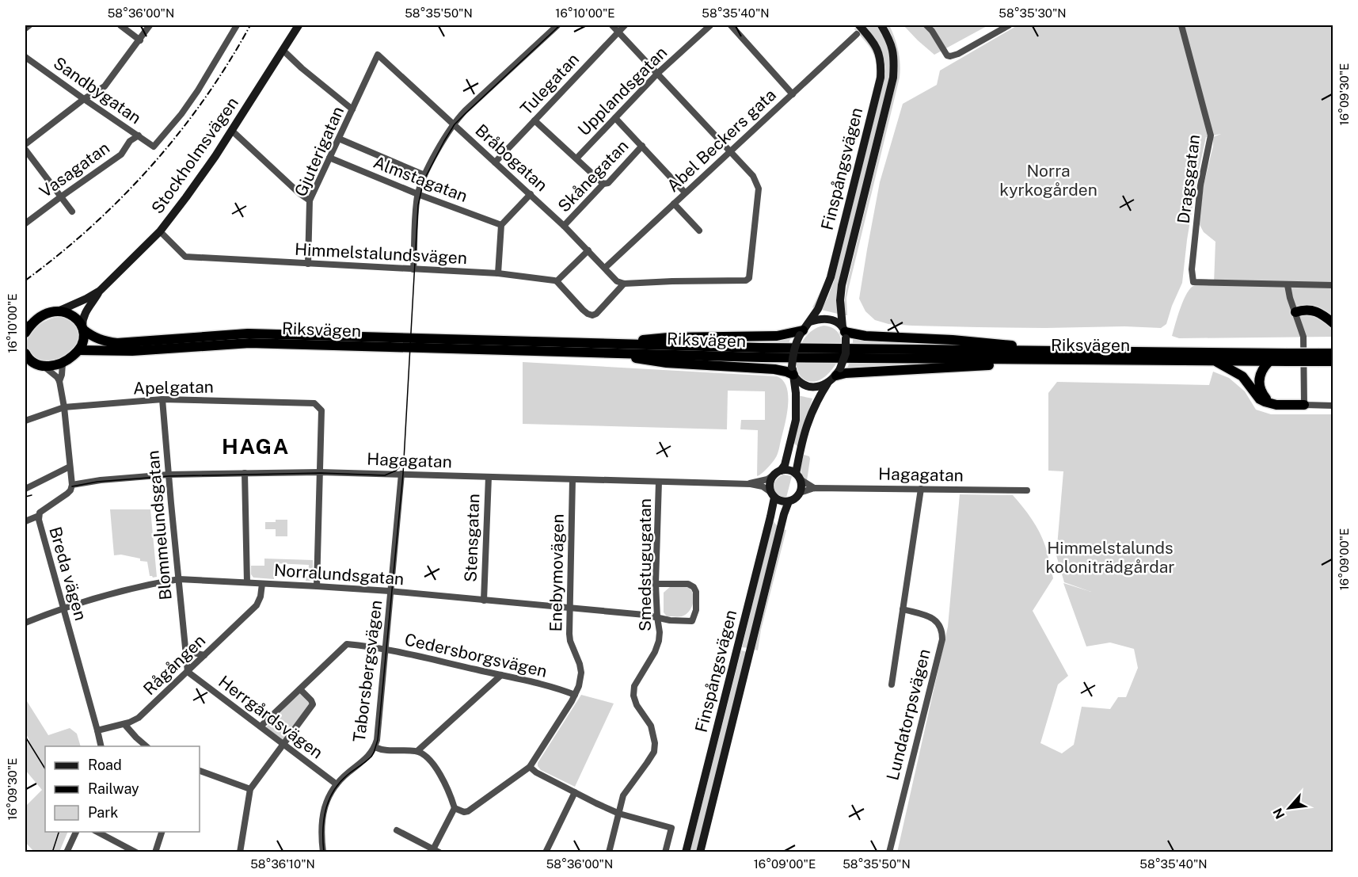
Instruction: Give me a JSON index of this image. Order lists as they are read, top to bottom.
{
  "streets": {
    "highway": ["Riksvägen"],
    "main road": ["Stockholmsvägen", "Finspångsvägen"],
    "street": [
      "Tulegatan",
      "Sandbygatan",
      "Upplandsgatan",
      "Abel Beckers gata",
      "Gjuterigatan",
      "Bråbogatan",
      "Vasagatan",
      "Skånegatan",
      "Almstagatan",
      "Dragsgatan",
      "Himmelstalundsvägen",
      "Apelgatan",
      "Hagagatan",
      "Blommelundsgatan",
      "Stensgatan",
      "Smedstugugatan",
      "Enebymovägen",
      "Breda vägen",
      "Norralundsgatan",
      "Cedersborgsvägen",
      "Rågången",
      "Taborsbergsvägen",
      "Lundatorpsvägen",
      "Herrgårdsvägen"
    ]
  },
  "crossings": [
    ["Tulegatan", "Bråbogatan"],
    ["Sandbygatan", "Vasagatan"],
    ["Abel Beckers gata", "Bråbogatan"],
    ["Gjuterigatan", "Bråbogatan"],
    ["Gjuterigatan", "Almstagatan"],
    ["Gjuterigatan", "Himmelstalundsvägen"],
    ["Stockholmsvägen", "Himmelstalundsvägen"],
    ["Stockholmsvägen", "Riksvägen"],
    ["Bråbogatan", "Skånegatan"],
    ["Finspångsvägen", "Hagagatan"],
    ["Apelgatan", "Hagagatan"],
    ["Apelgatan", "Blommelundsgatan"],
    ["Hagagatan", "Blommelundsgatan"],
    ["Hagagatan", "Stensgatan"],
    ["Hagagatan", "Smedstugugatan"],
    ["Hagagatan", "Enebymovägen"],
    ["Hagagatan", "Breda vägen"],
    ["Hagagatan", "Taborsbergsvägen"],
    ["Hagagatan", "Lundatorpsvägen"],
    ["Blommelundsgatan", "Norralundsgatan"],
    ["Blommelundsgatan", "Rågången"],
    ["Blommelundsgatan", "Herrgårdsvägen"],
    ["Stensgatan", "Norralundsgatan"],
    ["Smedstugugatan", "Norralundsgatan"],
    ["Enebymovägen", "Norralundsgatan"],
    ["Enebymovägen", "Cedersborgsvägen"],
    ["Breda vägen", "Norralundsgatan"],
    ["Breda vägen", "Rågången"],
    ["Norralundsgatan", "Rågången"],
    ["Norralundsgatan", "Taborsbergsvägen"],
    ["Cedersborgsvägen", "Taborsbergsvägen"],
    ["Cedersborgsvägen", "Herrgårdsvägen"],
    ["Rågången", "Herrgårdsvägen"],
    ["Taborsbergsvägen", "Herrgårdsvägen"]
  ],
  "districts": ["HAGA"],
  "parks": ["Norra kyrkogården", "Himmelstalunds koloniträdgårdar"],
  "legend": ["Road", "Railway", "Park"],
  "north": "bottom left",
  "coordinates": [
    "58°36'00\"N",
    "58°35'50\"N",
    "16°10'00\"E",
    "58°35'40\"N",
    "58°35'30\"N",
    "16°09'30\"E",
    "16°09'00\"E",
    "58°36'10\"N"
  ]
}
